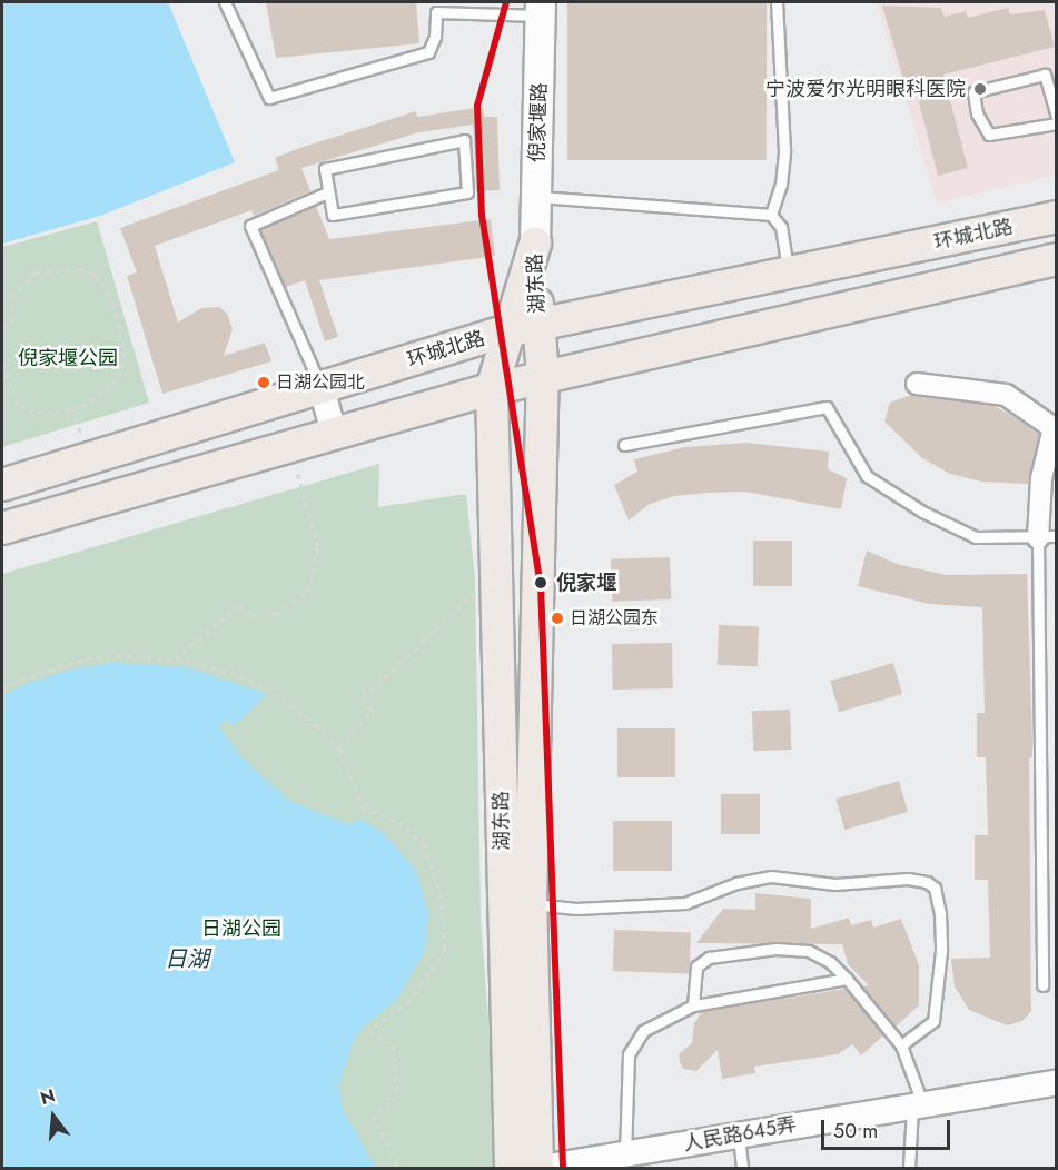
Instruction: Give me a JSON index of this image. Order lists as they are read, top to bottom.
{
  "streets": {
    "main road": ["倪家堰路", "环城北路", "湖东路"],
    "street": ["人民路645弄"]
  },
  "crossings": [
    ["倪家堰路", "湖东路"],
    ["环城北路", "湖东路"],
    ["湖东路", "人民路645弄"]
  ],
  "water": ["日湖"],
  "parks": ["倪家堰公园", "日湖公园"],
  "places": [
    "宁波爱尔光明眼科医院",
    "日湖公园北",
    "倪家堰",
    "日湖公园东"
  ],
  "scale_bar": "50 m",
  "north": "top"
}
